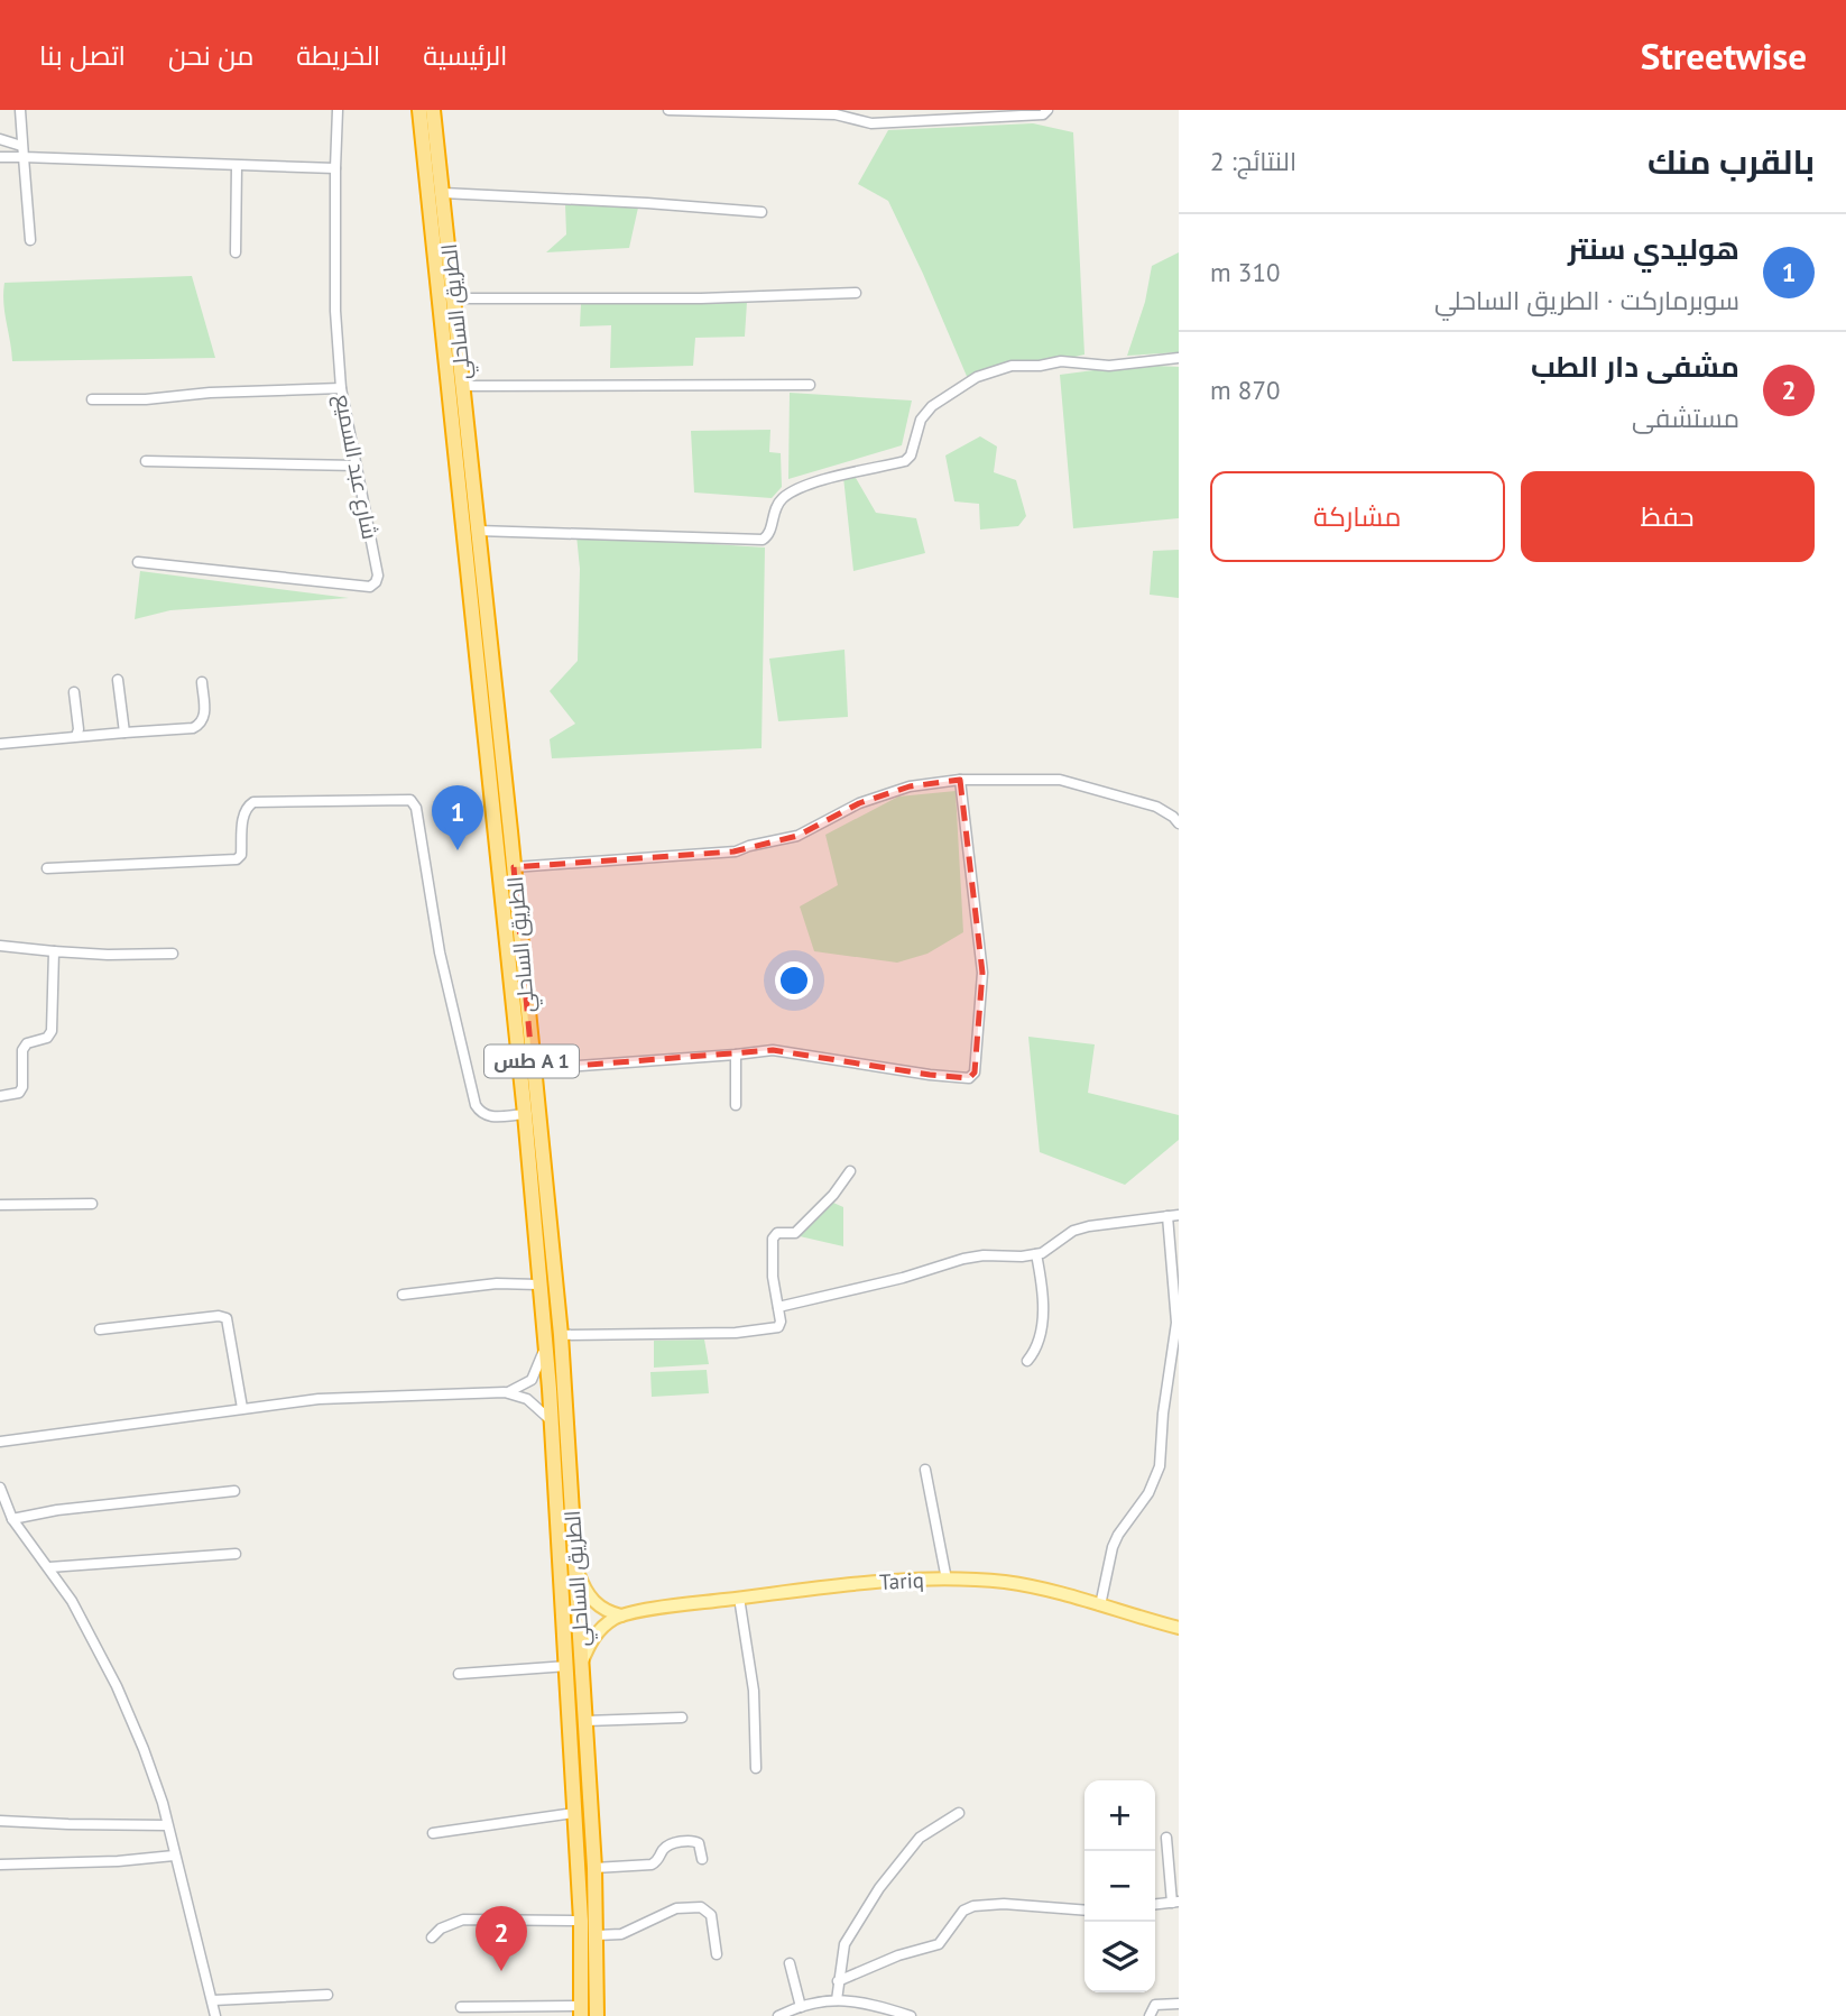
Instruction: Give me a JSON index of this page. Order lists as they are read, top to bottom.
{
  "streets": {
    "highway": ["الطريق الساحلي", "طس A 1"],
    "main road": ["Tariq"],
    "street": ["شارع عبد السميع"]
  },
  "page": {
    "header": "Streetwise",
    "nav": [
      "الرئيسية",
      "الخريطة",
      "من نحن",
      "اتصل بنا"
    ],
    "heading": ["بالقرب منك", "النتائج: 2"],
    "list": [
      {
        "mark": "1",
        "name": "هوليدي سنتر",
        "note": "سوبرماركت · الطريق الساحلي",
        "value": "310 m"
      },
      {
        "mark": "2",
        "name": "مشفى دار الطب",
        "note": "مستشفى",
        "value": "870 m"
      }
    ],
    "buttons": ["حفظ", "مشاركة"],
    "pins": ["1", "2"],
    "map_buttons": ["+", "−"]
  }
}
